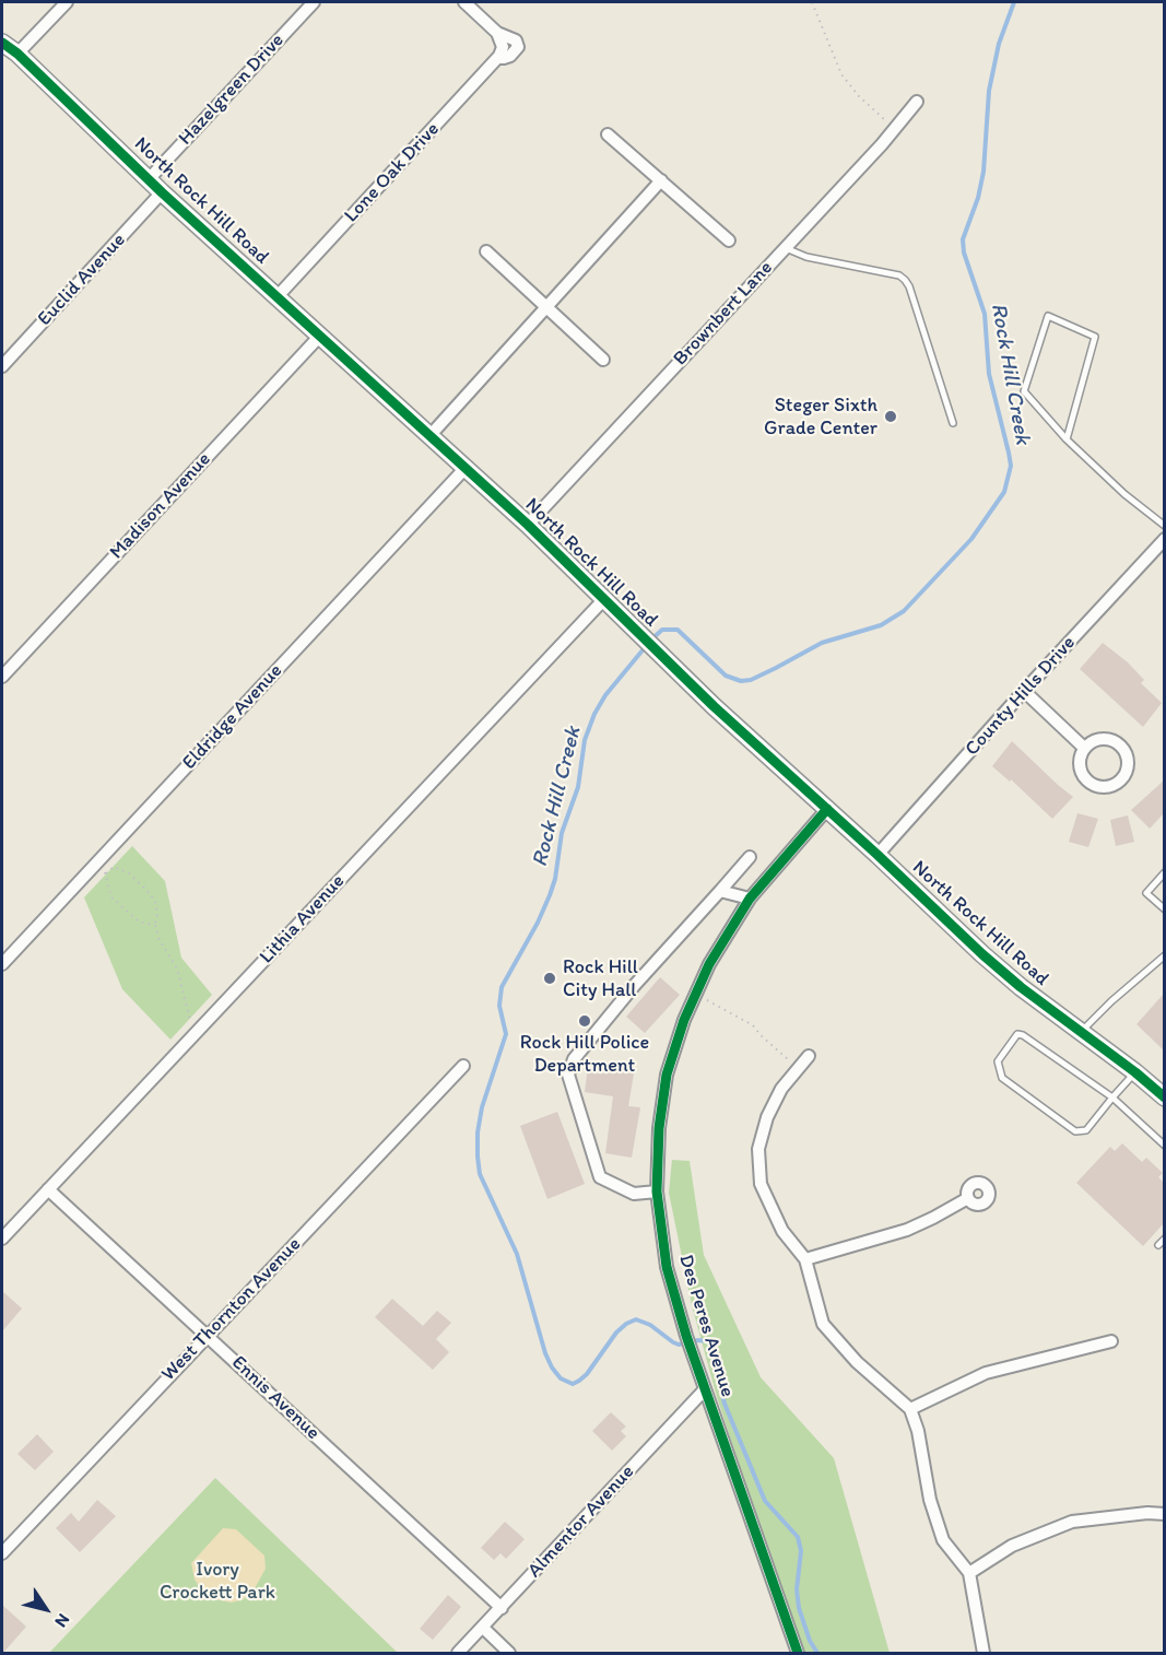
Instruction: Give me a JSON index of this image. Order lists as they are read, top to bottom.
{
  "streets": {
    "street": [
      "Hazelgreen Drive",
      "Lone Oak Drive",
      "North Rock Hill Road",
      "Euclid Avenue",
      "Brownbert Lane",
      "Madison Avenue",
      "County Hills Drive",
      "Eldridge Avenue",
      "Lithia Avenue",
      "West Thornton Avenue",
      "Des Peres Avenue",
      "Ennis Avenue",
      "Almentor Avenue"
    ]
  },
  "crossings": [
    ["Hazelgreen Drive", "North Rock Hill Road"],
    ["Lone Oak Drive", "North Rock Hill Road"],
    ["North Rock Hill Road", "Euclid Avenue"],
    ["North Rock Hill Road", "Brownbert Lane"],
    ["North Rock Hill Road", "Madison Avenue"],
    ["North Rock Hill Road", "County Hills Drive"],
    ["North Rock Hill Road", "Eldridge Avenue"],
    ["North Rock Hill Road", "Lithia Avenue"],
    ["North Rock Hill Road", "Des Peres Avenue"],
    ["Lithia Avenue", "Ennis Avenue"],
    ["West Thornton Avenue", "Ennis Avenue"],
    ["Des Peres Avenue", "Almentor Avenue"],
    ["Ennis Avenue", "Almentor Avenue"]
  ],
  "water": ["Rock Hill Creek"],
  "parks": ["Ivory Crockett Park"],
  "places": ["Steger Sixth Grade Center", "Rock Hill City Hall", "Rock Hill Police Department"],
  "north": "bottom right"
}
